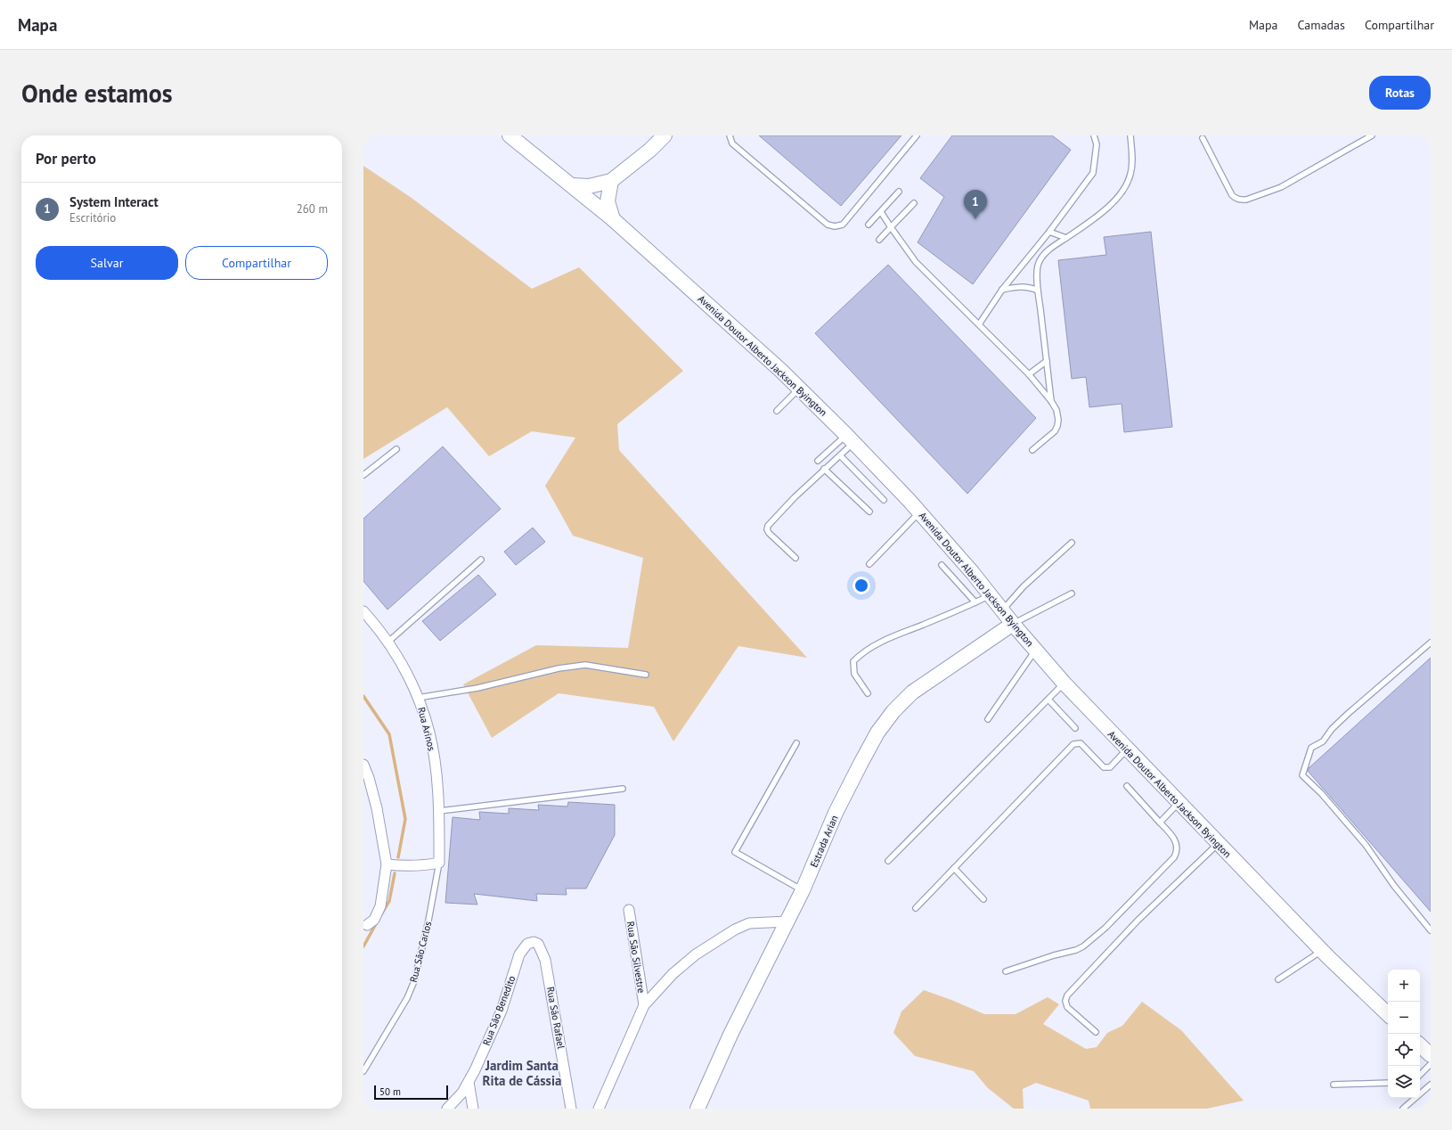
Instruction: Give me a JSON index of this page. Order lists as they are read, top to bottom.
{
  "streets": {
    "main road": ["Avenida Doutor Alberto Jackson Byington", "Estrada Arian"],
    "street": [
      "Rua Arinos",
      "Rua São Silvestre",
      "Rua São Benedito",
      "Rua São Rafael"
    ],
    "lane": ["Rua São Carlos"]
  },
  "crossings": [
    ["Avenida Doutor Alberto Jackson Byington", "Estrada Arian"],
    ["Rua Arinos", "Rua São Carlos"],
    ["Rua São Benedito", "Rua São Rafael"]
  ],
  "districts": ["Jardim Santa Rita de Cássia"],
  "scale_bar": "50 m",
  "page": {
    "header": "Mapa",
    "nav": ["Mapa", "Camadas", "Compartilhar"],
    "buttons": [
      "Rotas",
      ["Salvar", "Compartilhar"]
    ],
    "title": "Onde estamos",
    "heading": "Por perto",
    "list": [
      {
        "mark": "1",
        "name": "System Interact",
        "note": "Escritório",
        "value": "260 m"
      }
    ],
    "pins": "1",
    "map_buttons": ["+", "−"],
    "scale": "50 m"
  }
}
